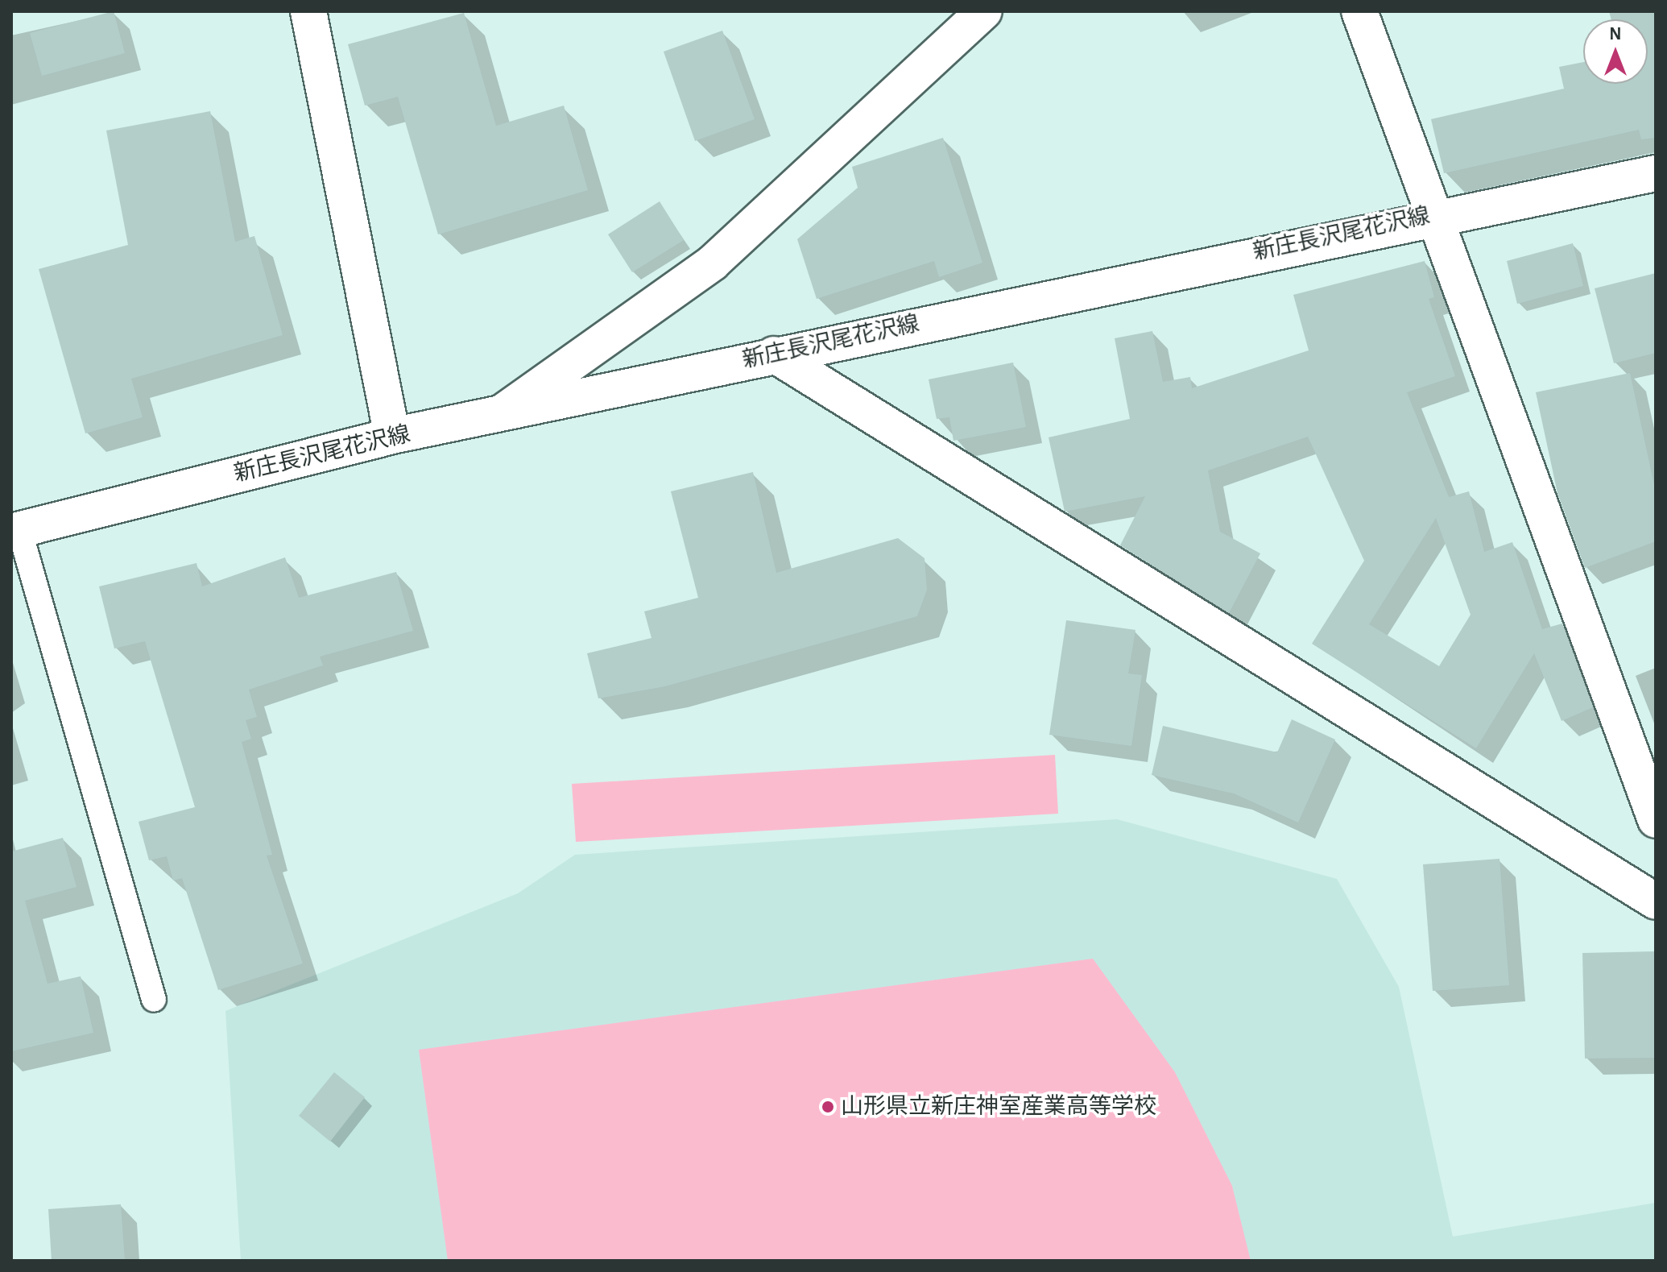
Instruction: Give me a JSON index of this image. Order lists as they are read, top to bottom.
{
  "streets": {
    "street": ["新庄長沢尾花沢線"]
  },
  "places": ["山形県立新庄神室産業高等学校"],
  "north": "top"
}
